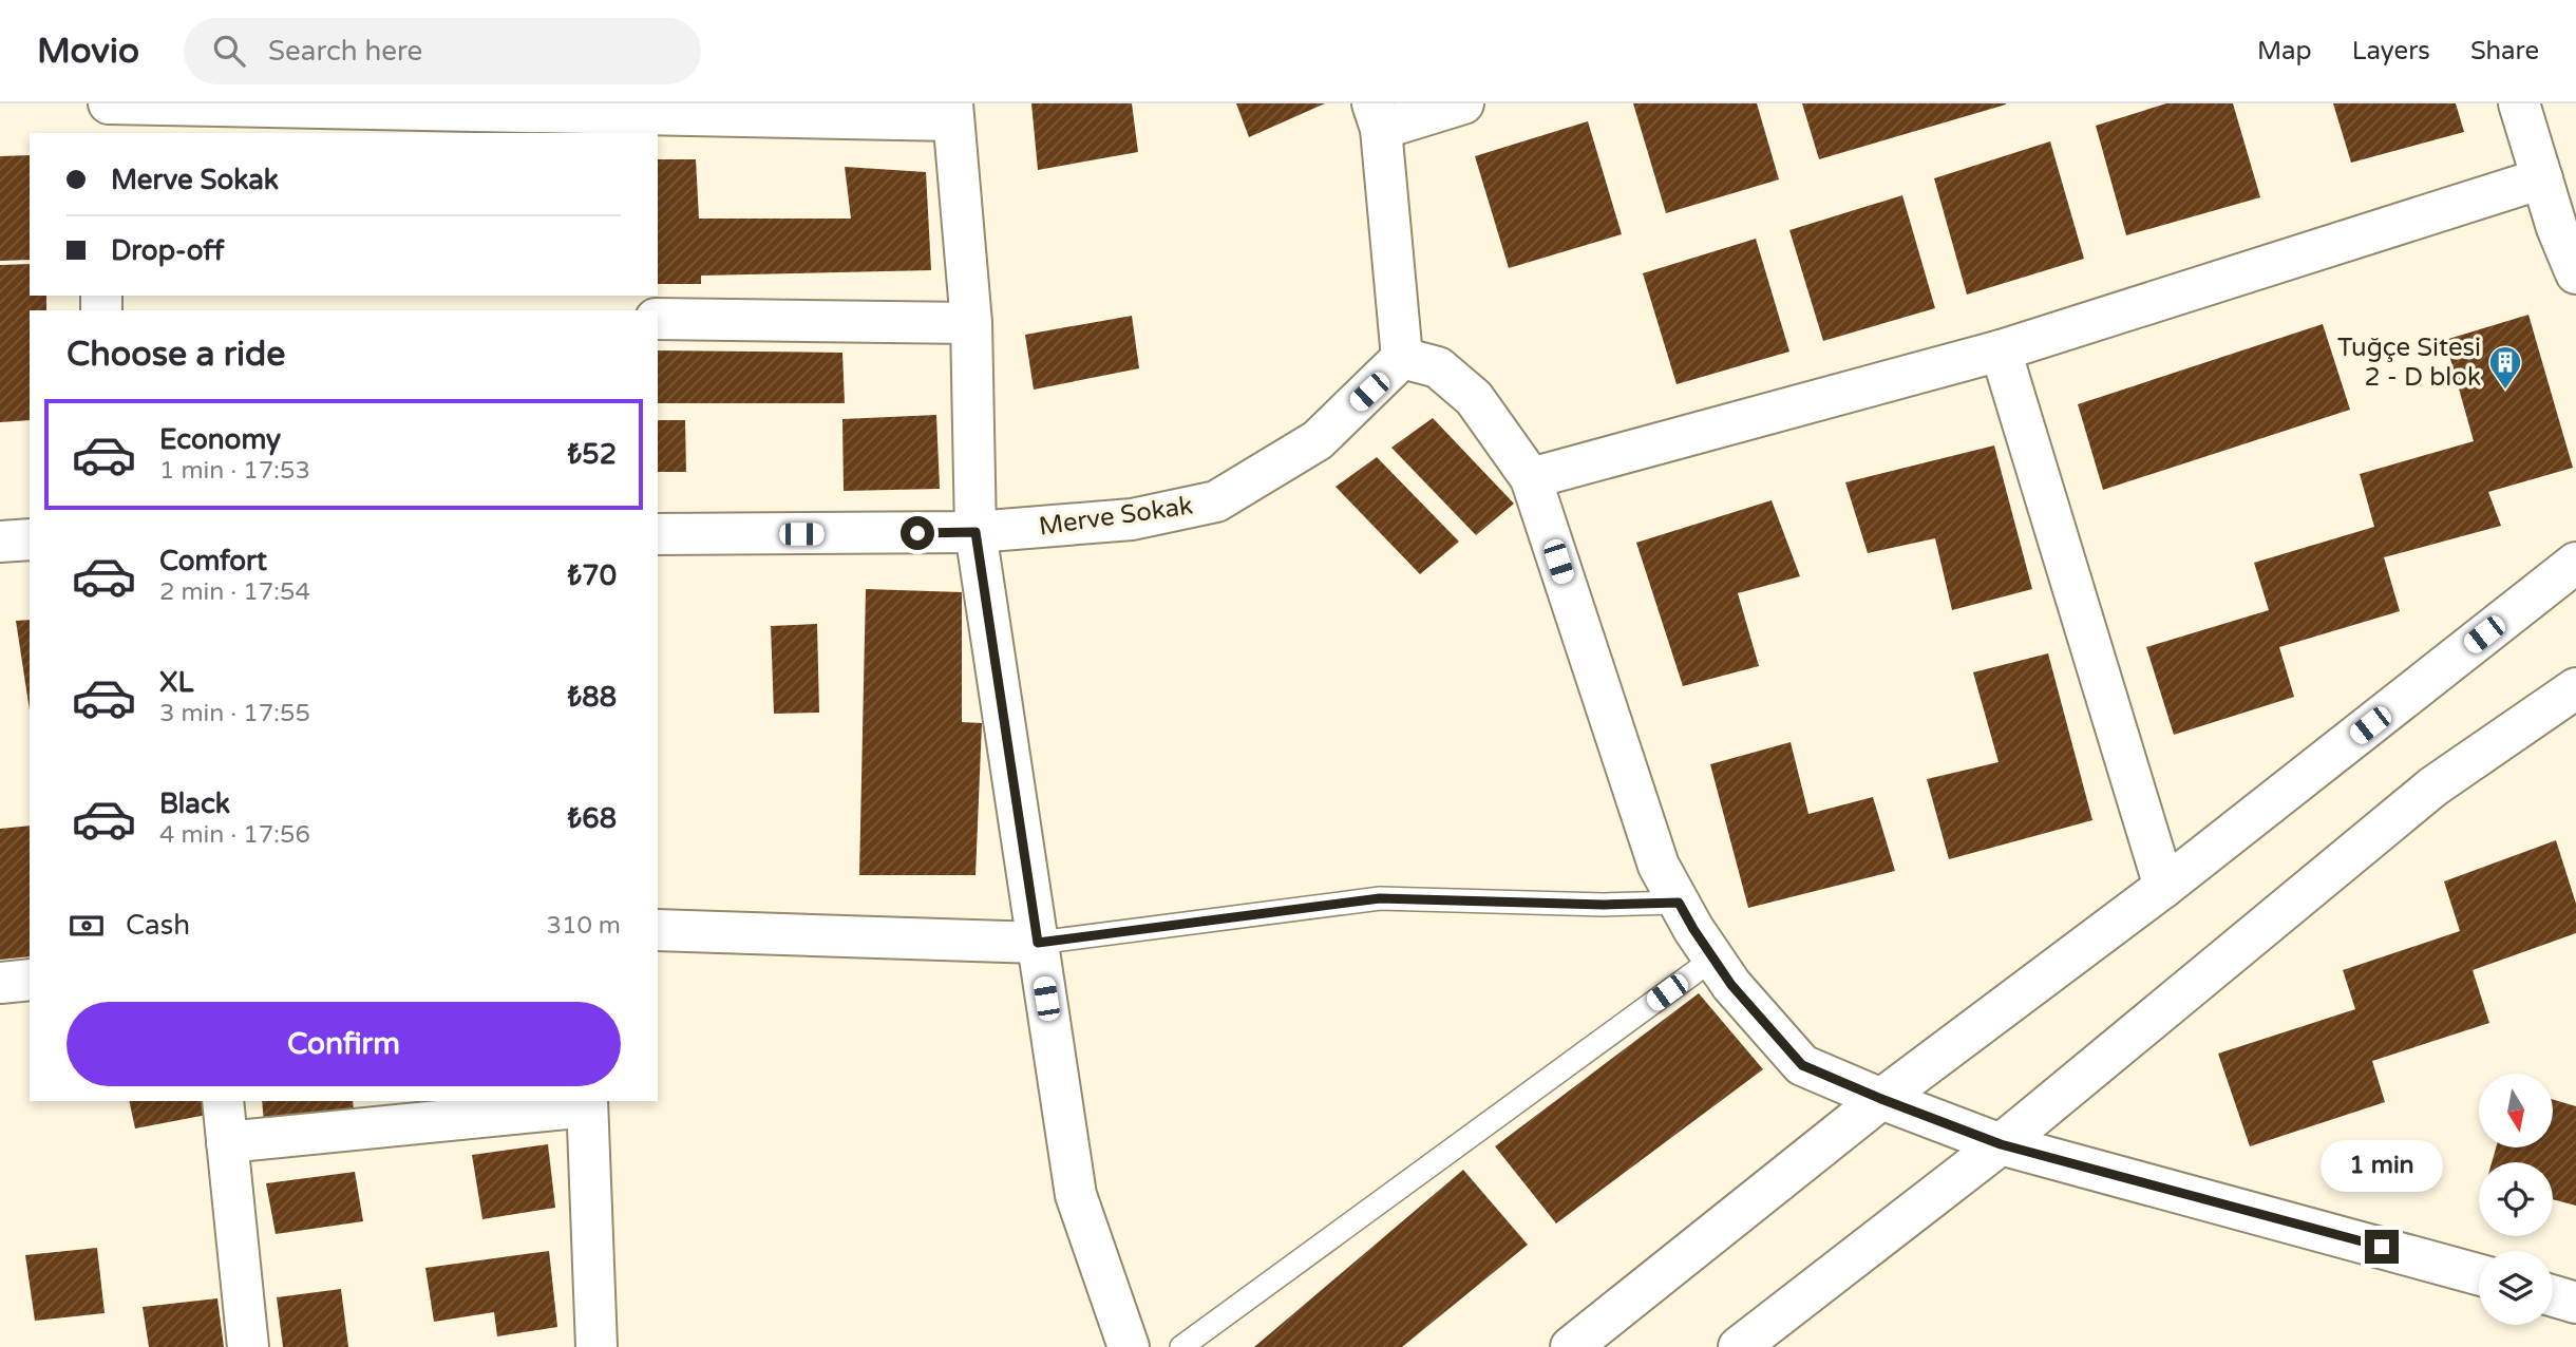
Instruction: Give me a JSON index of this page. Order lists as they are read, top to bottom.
{
  "streets": {
    "street": ["Merve Sokak"]
  },
  "places": {
    "building": ["Tuğçe Sitesi 2 - D blok"]
  },
  "north": "bottom",
  "page": {
    "header": "Movio",
    "search": "Search here",
    "nav": ["Map", "Layers", "Share"],
    "banner": ["Merve Sokak", "Drop-off"],
    "heading": "Choose a ride",
    "list": [
      {
        "name": "Economy",
        "note": "1 min · 17:53",
        "value": "₺52"
      },
      {
        "name": "Comfort",
        "note": "2 min · 17:54",
        "value": "₺70"
      },
      {
        "name": "XL",
        "note": "3 min · 17:55",
        "value": "₺88"
      },
      {
        "name": "Black",
        "note": "4 min · 17:56",
        "value": "₺68"
      }
    ],
    "pay": ["Cash", "310 m"],
    "buttons": "Confirm",
    "bubble": "1 min"
  }
}
